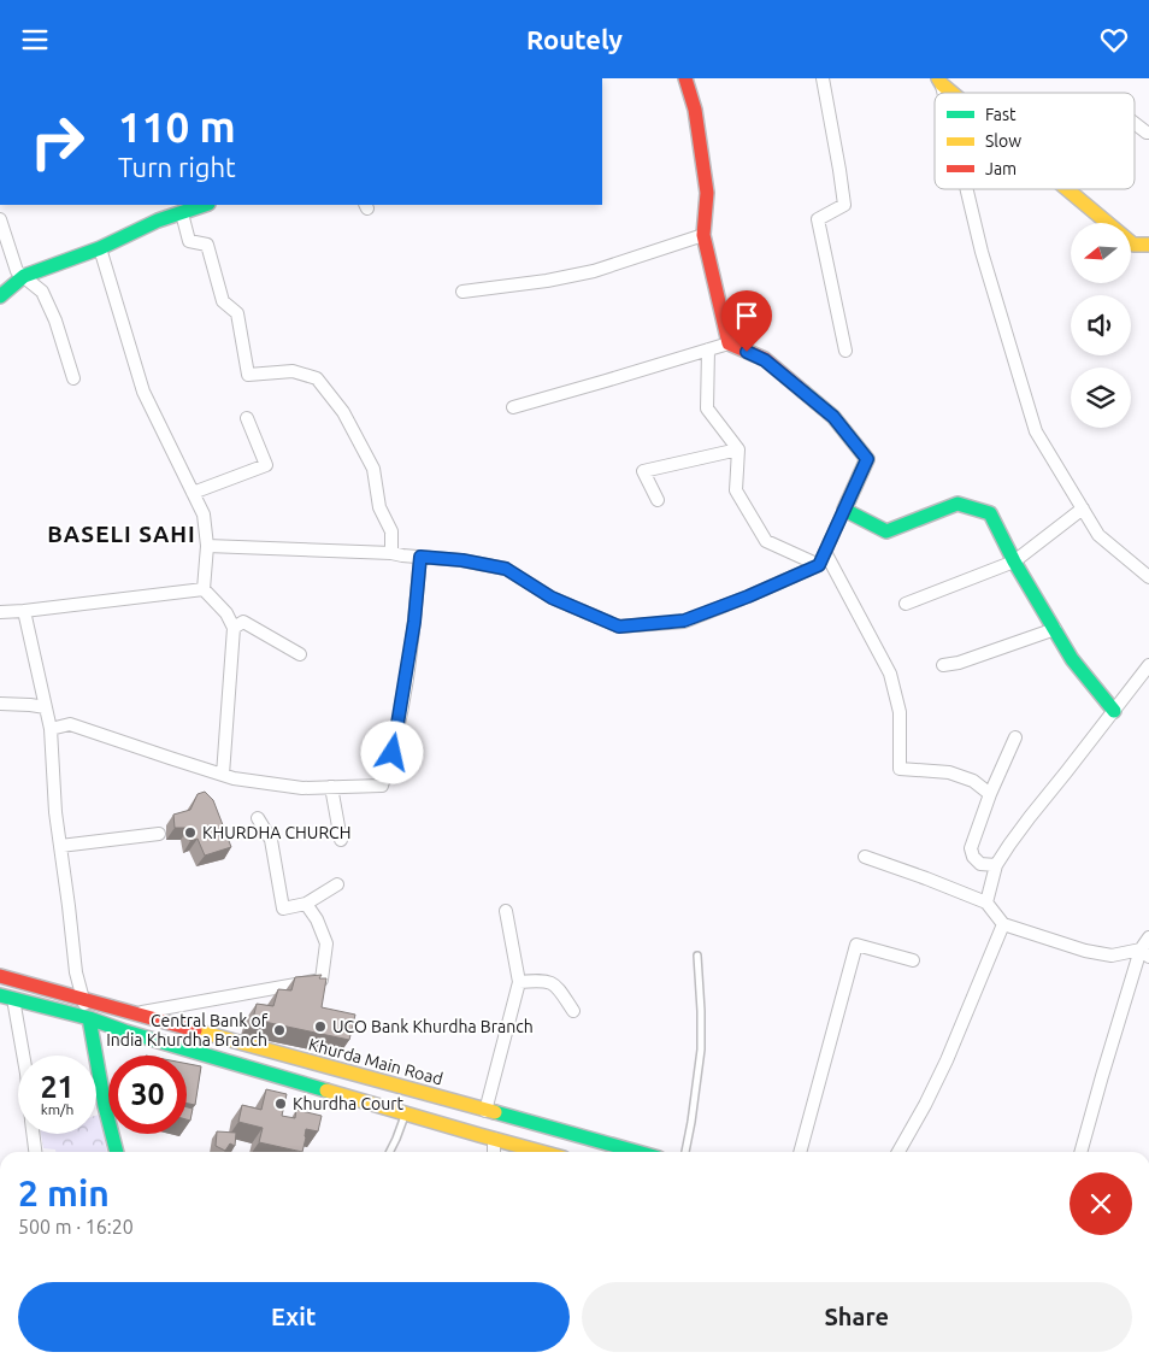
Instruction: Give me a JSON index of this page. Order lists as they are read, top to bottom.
{
  "streets": {
    "main road": ["Khurda Main Road"]
  },
  "districts": ["BASELI SAHI"],
  "places": [
    "KHURDHA CHURCH",
    "UCO Bank Khurdha Branch",
    "Central Bank of India Khurdha Branch",
    "Khurdha Court"
  ],
  "legend": ["Fast", "Slow", "Jam"],
  "north": "left",
  "page": {
    "header": "Routely",
    "turn": ["110 m", "Turn right"],
    "speed": "21 km/h",
    "limit": "30",
    "heading": ["2 min", "500 m · 16:20"],
    "buttons": ["Exit", "Share"]
  }
}
